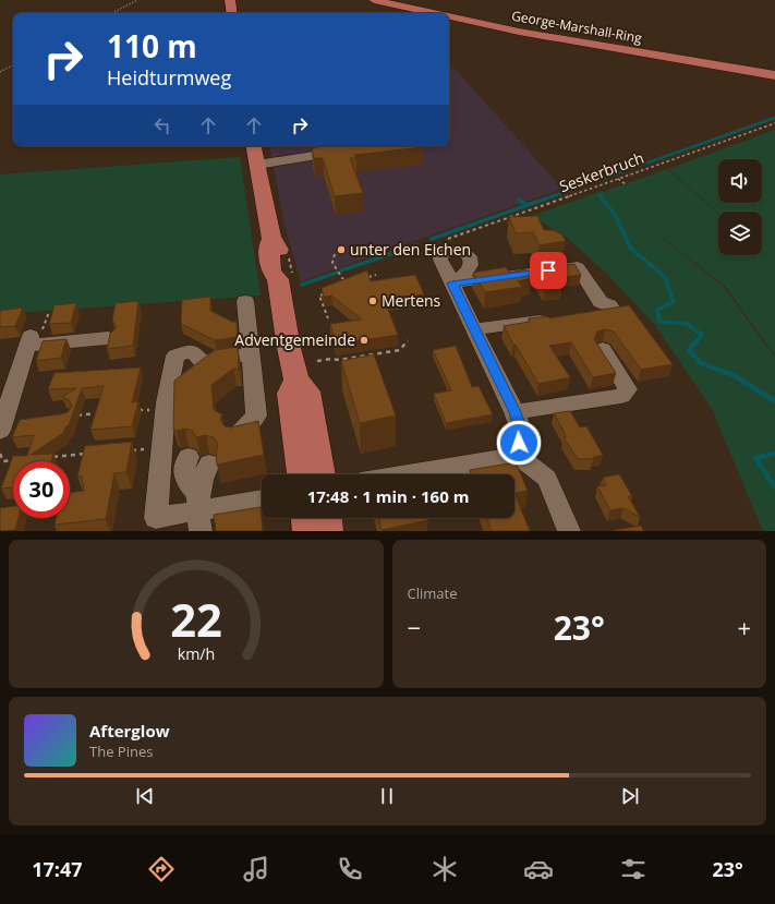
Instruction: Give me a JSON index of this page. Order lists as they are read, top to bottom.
{
  "streets": {
    "main road": ["George-Marshall-Ring"],
    "path": ["Seskerbruch"]
  },
  "places": ["unter den Eichen", "Mertens", "Adventgemeinde"],
  "page": {
    "turn": ["110 m", "Heidturmweg"],
    "limit": "30",
    "trip": "17:48 · 1 min · 160 m",
    "tile": "Climate",
    "heat": ["−", "23°", "+"],
    "song": ["Afterglow", "The Pines"],
    "tabs": ["17:47", "23°"],
    "gauge": ["22", "km/h"]
  }
}
